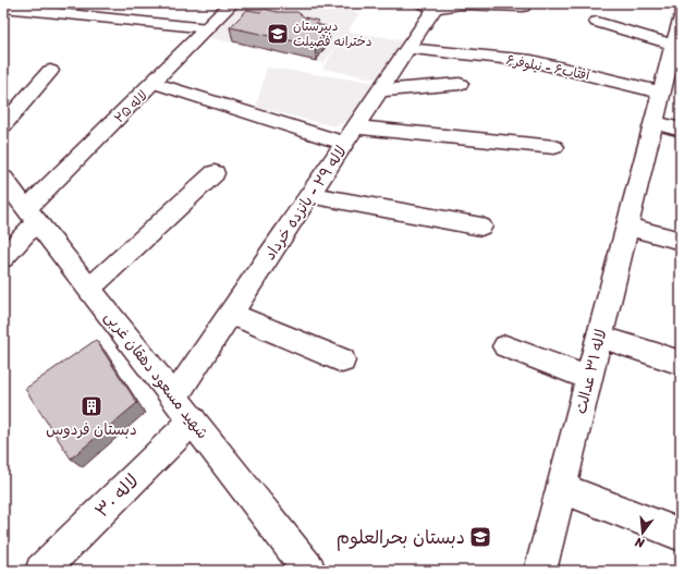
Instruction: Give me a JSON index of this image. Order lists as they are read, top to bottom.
{
  "streets": {
    "street": [
      "آفتاب۶ - نیلوفر۶",
      "لاله ۲۵",
      "لاله ۲۹ - پانزده خرداد",
      "لاله ۳۱ عدالت",
      "شهید مسعود دهقان غربی",
      "لاله ۳۰"
    ]
  },
  "crossings": [
    ["آفتاب۶ - نیلوفر۶", "لاله ۲۹ - پانزده خرداد"],
    ["آفتاب۶ - نیلوفر۶", "لاله ۳۱ عدالت"],
    ["لاله ۲۵", "شهید مسعود دهقان غربی"],
    ["لاله ۲۹ - پانزده خرداد", "شهید مسعود دهقان غربی"],
    ["شهید مسعود دهقان غربی", "لاله ۳۰"]
  ],
  "places": {
    "school or university": ["دبیرستان دخترانه فضیلت", "دبستان بحرالعلوم"],
    "building": ["دبستان فردوس"]
  },
  "north": "bottom"
}
